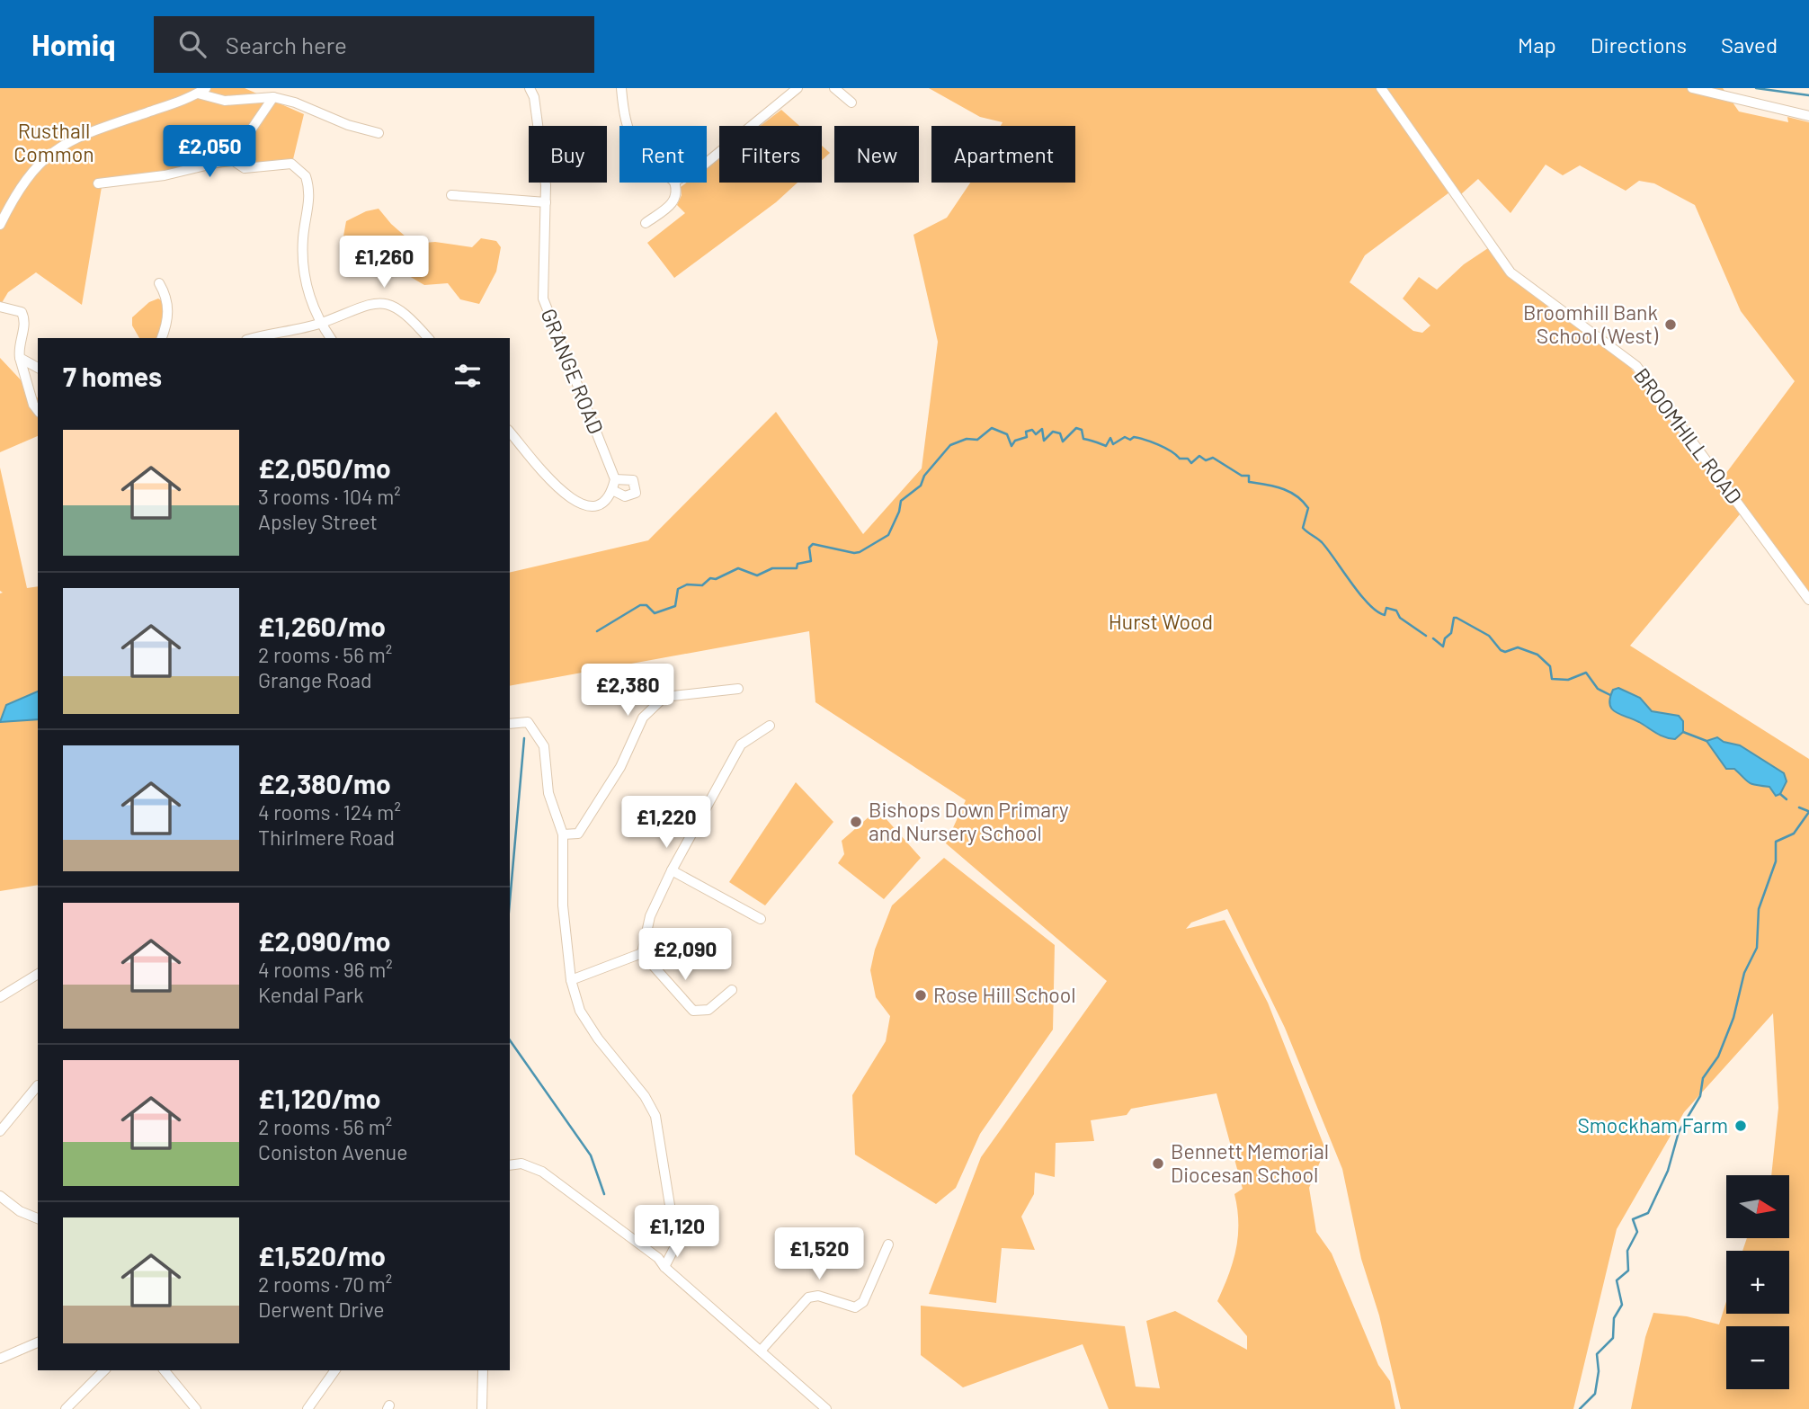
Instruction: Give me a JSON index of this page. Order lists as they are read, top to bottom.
{
  "streets": {
    "street": ["GRANGE ROAD", "BROOMHILL ROAD"]
  },
  "parks": ["Rusthall Common", "Hurst Wood"],
  "places": [
    "Broomhill Bank School (West)",
    "Bishops Down Primary and Nursery School",
    "Rose Hill School",
    "Smockham Farm",
    "Bennett Memorial Diocesan School"
  ],
  "north": "right",
  "page": {
    "header": "Homiq",
    "search": "Search here",
    "nav": ["Map", "Directions", "Saved"],
    "price": [
      "£2,050",
      "£1,260",
      "£2,380",
      "£1,220",
      "£2,090",
      "£1,120",
      "£1,520"
    ],
    "chip": [
      "Buy",
      "Rent",
      "Filters",
      "New",
      "Apartment"
    ],
    "heading": "7 homes",
    "list": [
      {
        "name": "£2,050/mo",
        "note": "3 rooms · 104 m² · Apsley Street"
      },
      {
        "name": "£1,260/mo",
        "note": "2 rooms · 56 m² · Grange Road"
      },
      {
        "name": "£2,380/mo",
        "note": "4 rooms · 124 m² · Thirlmere Road"
      },
      {
        "name": "£2,090/mo",
        "note": "4 rooms · 96 m² · Kendal Park"
      },
      {
        "name": "£1,120/mo",
        "note": "2 rooms · 56 m² · Coniston Avenue"
      },
      {
        "name": "£1,520/mo",
        "note": "2 rooms · 70 m² · Derwent Drive"
      }
    ],
    "map_buttons": ["+", "−"]
  }
}
